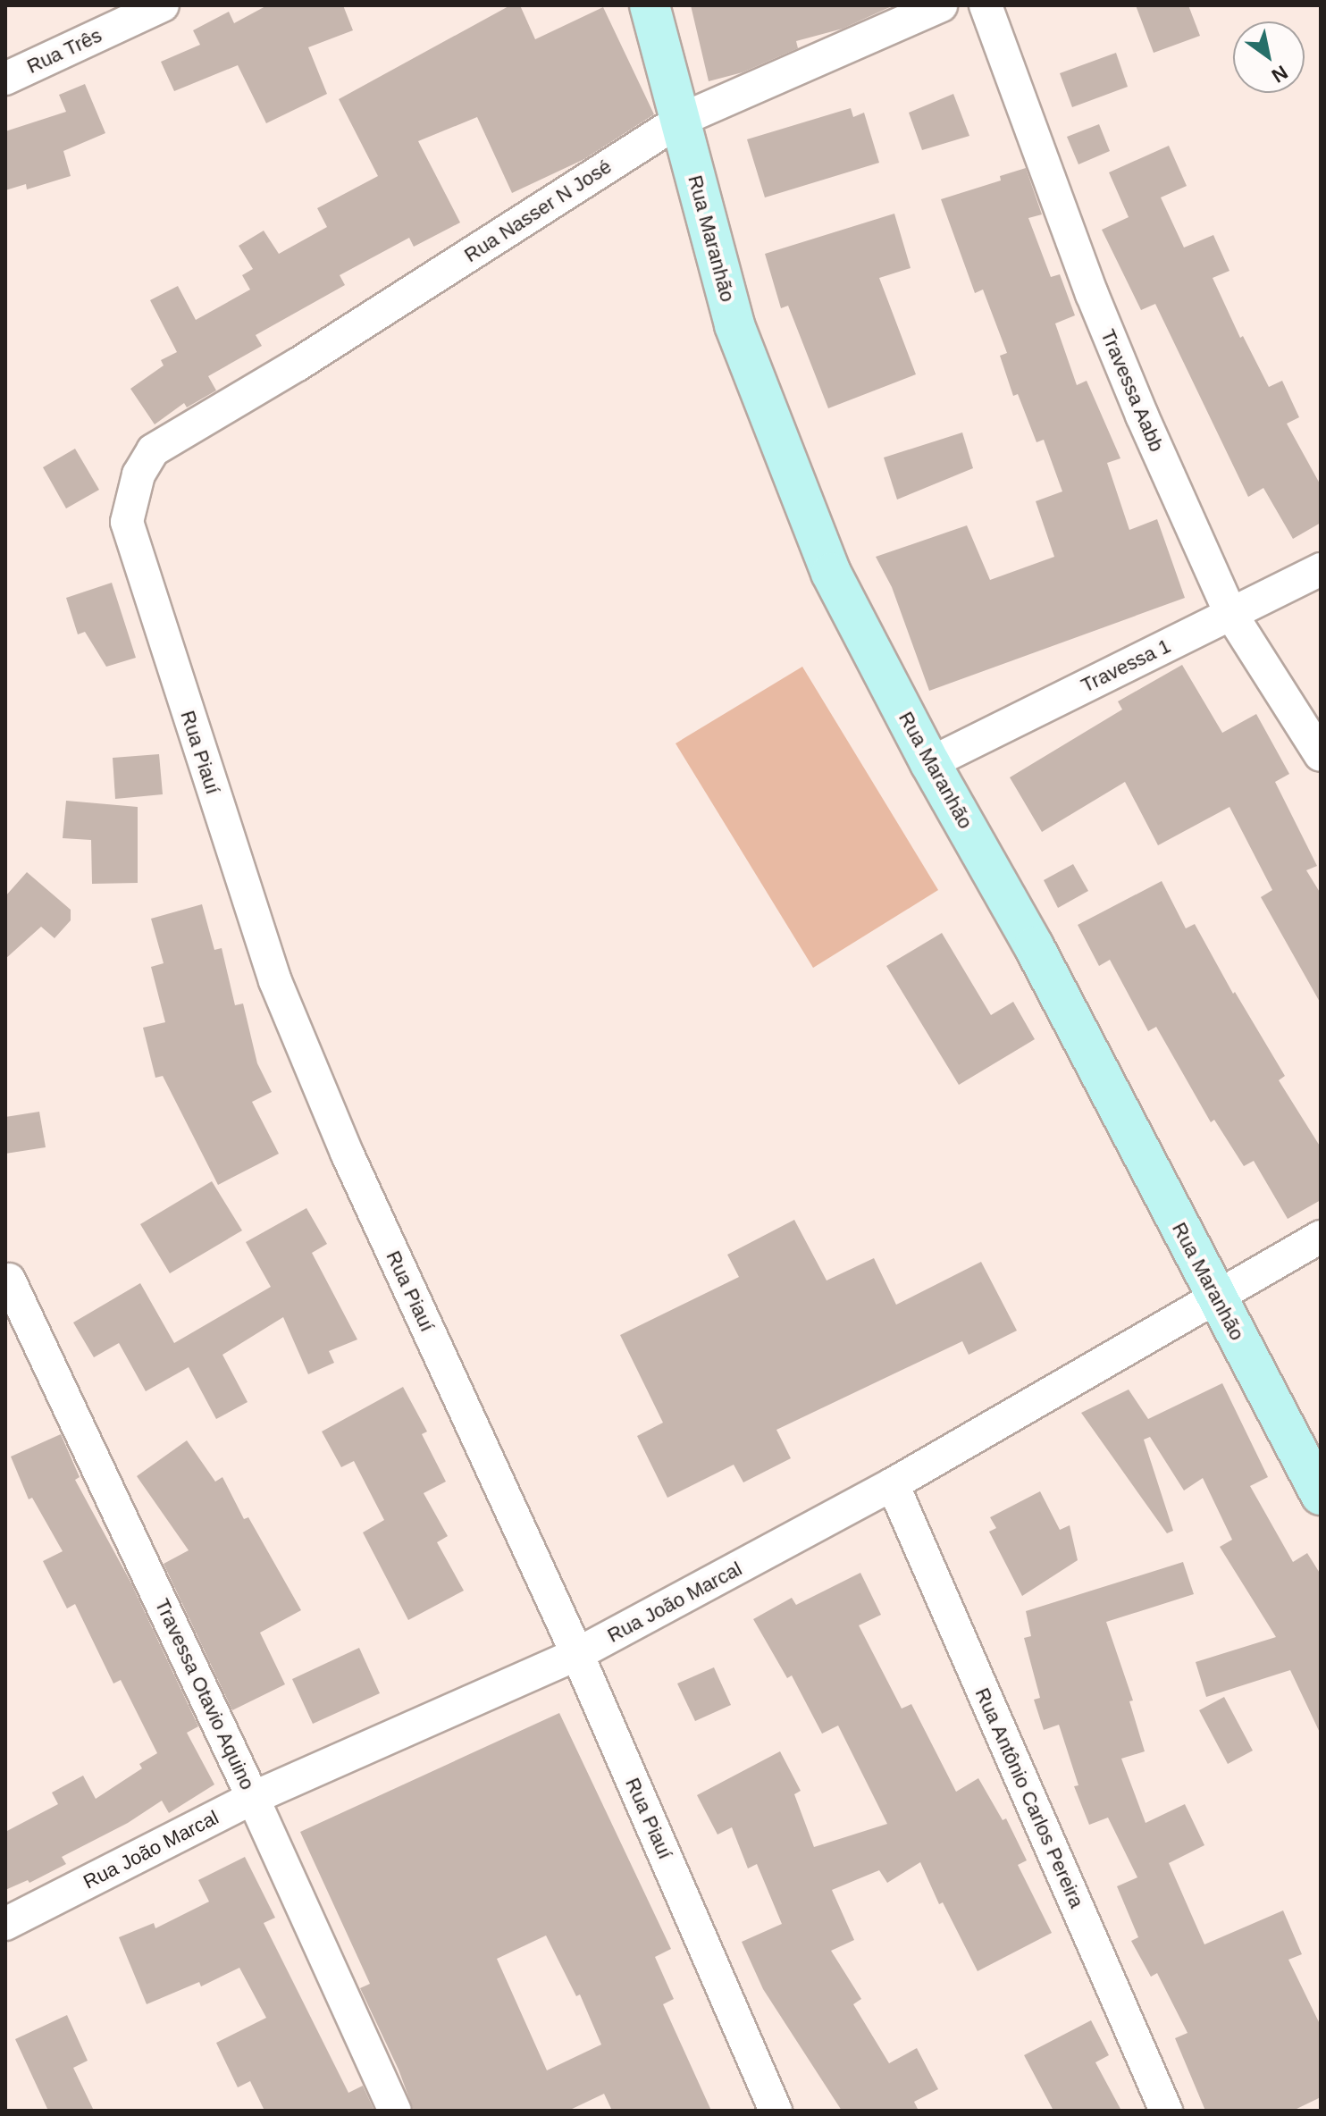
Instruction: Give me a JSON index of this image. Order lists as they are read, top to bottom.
{
  "streets": {
    "street": [
      "Rua Três",
      "Rua Nasser N José",
      "Rua Maranhão",
      "Travessa Aabb",
      "Travessa 1",
      "Rua Piauí",
      "Rua João Marcal",
      "Travessa Otavio Aquino",
      "Rua Antônio Carlos Pereira"
    ]
  },
  "crossings": [
    ["Rua Nasser N José", "Rua Maranhão"],
    ["Rua Nasser N José", "Rua Piauí"],
    ["Rua Maranhão", "Travessa 1"],
    ["Rua Maranhão", "Rua João Marcal"],
    ["Travessa Aabb", "Travessa 1"],
    ["Rua Piauí", "Rua João Marcal"],
    ["Rua João Marcal", "Travessa Otavio Aquino"],
    ["Rua João Marcal", "Rua Antônio Carlos Pereira"]
  ],
  "north": "bottom right"
}
